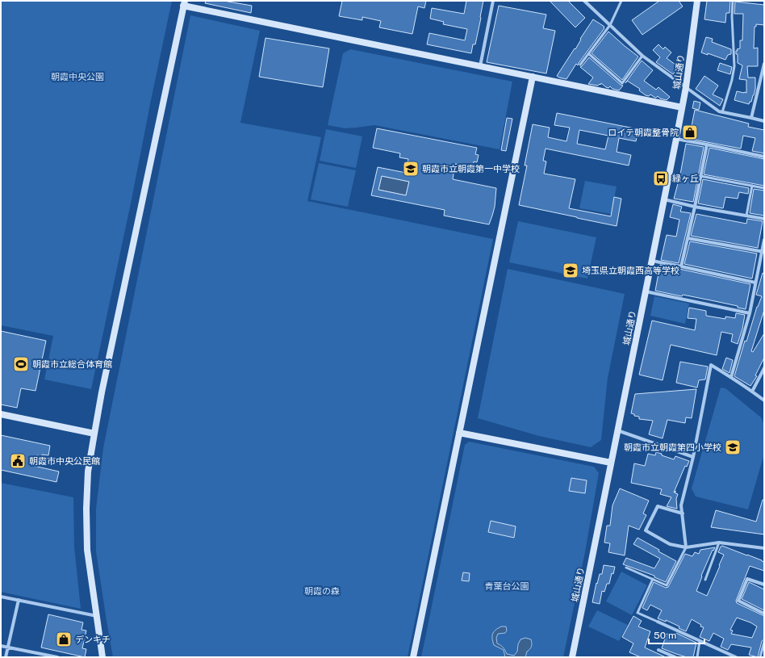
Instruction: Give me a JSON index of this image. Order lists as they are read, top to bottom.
{
  "streets": {
    "street": ["城山通り"]
  },
  "parks": ["朝霞中央公園", "青葉台公園", "朝霞の森"],
  "places": {
    "shop": ["ロイテ朝霞整骨院", "デンキチ"],
    "school or university": ["朝霞市立朝霞第一中学校", "埼玉県立朝霞西高等学校", "朝霞市立朝霞第四小学校"],
    "bus stop": ["緑ヶ丘"],
    "sports": ["朝霞市立総合体育館"],
    "public building": ["朝霞市中央公民館"]
  },
  "scale_bar": "50 m"
}
